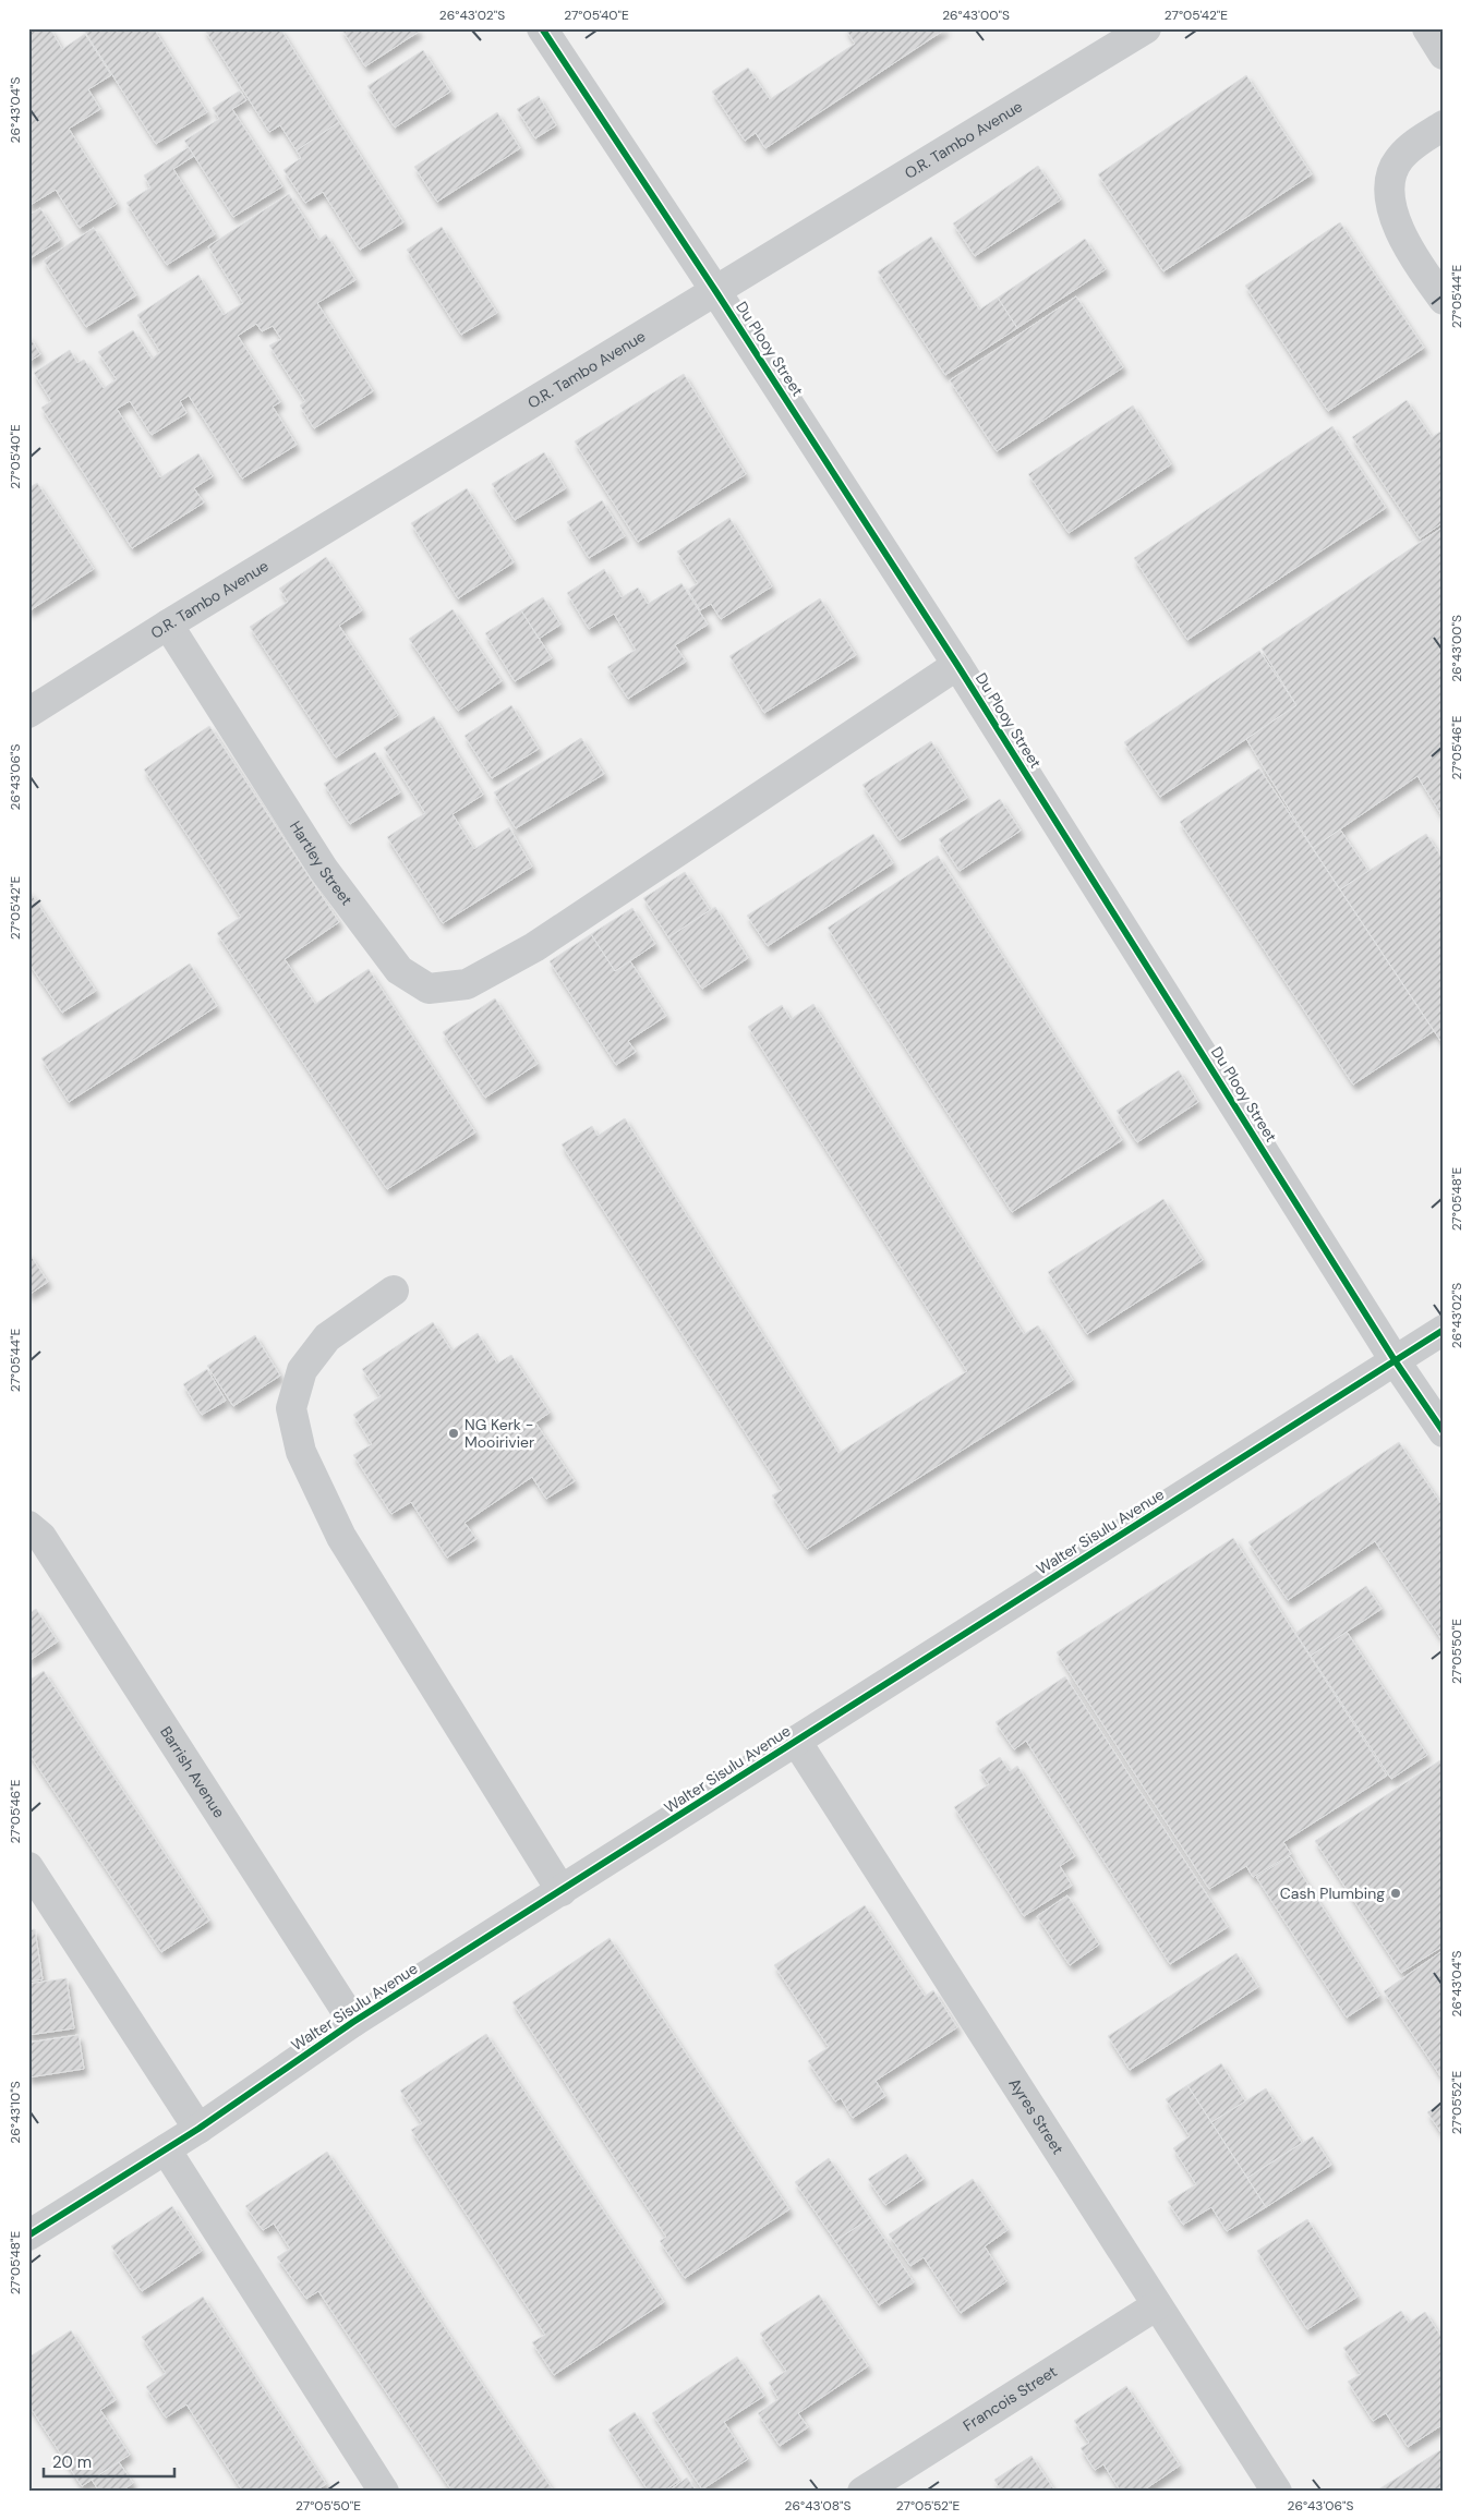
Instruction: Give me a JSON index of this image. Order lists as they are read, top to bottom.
{
  "streets": {
    "street": [
      "O.R. Tambo Avenue",
      "Du Plooy Street",
      "Hartley Street",
      "Walter Sisulu Avenue",
      "Barrish Avenue",
      "Ayres Street",
      "Francois Street"
    ]
  },
  "crossings": [
    ["O.R. Tambo Avenue", "Du Plooy Street"],
    ["O.R. Tambo Avenue", "Hartley Street"],
    ["Du Plooy Street", "Hartley Street"],
    ["Du Plooy Street", "Walter Sisulu Avenue"],
    ["Walter Sisulu Avenue", "Barrish Avenue"],
    ["Walter Sisulu Avenue", "Ayres Street"],
    ["Ayres Street", "Francois Street"]
  ],
  "places": ["NG Kerk - Mooirivier", "Cash Plumbing"],
  "scale_bar": "20 m",
  "coordinates": [
    "26°43'02\"S",
    "27°05'40\"E",
    "26°43'00\"S",
    "27°05'42\"E",
    "26°43'04\"S",
    "27°05'44\"E",
    "27°05'46\"E",
    "26°43'06\"S",
    "27°05'48\"E",
    "27°05'50\"E",
    "27°05'52\"E",
    "26°43'10\"S",
    "26°43'08\"S"
  ]
}
